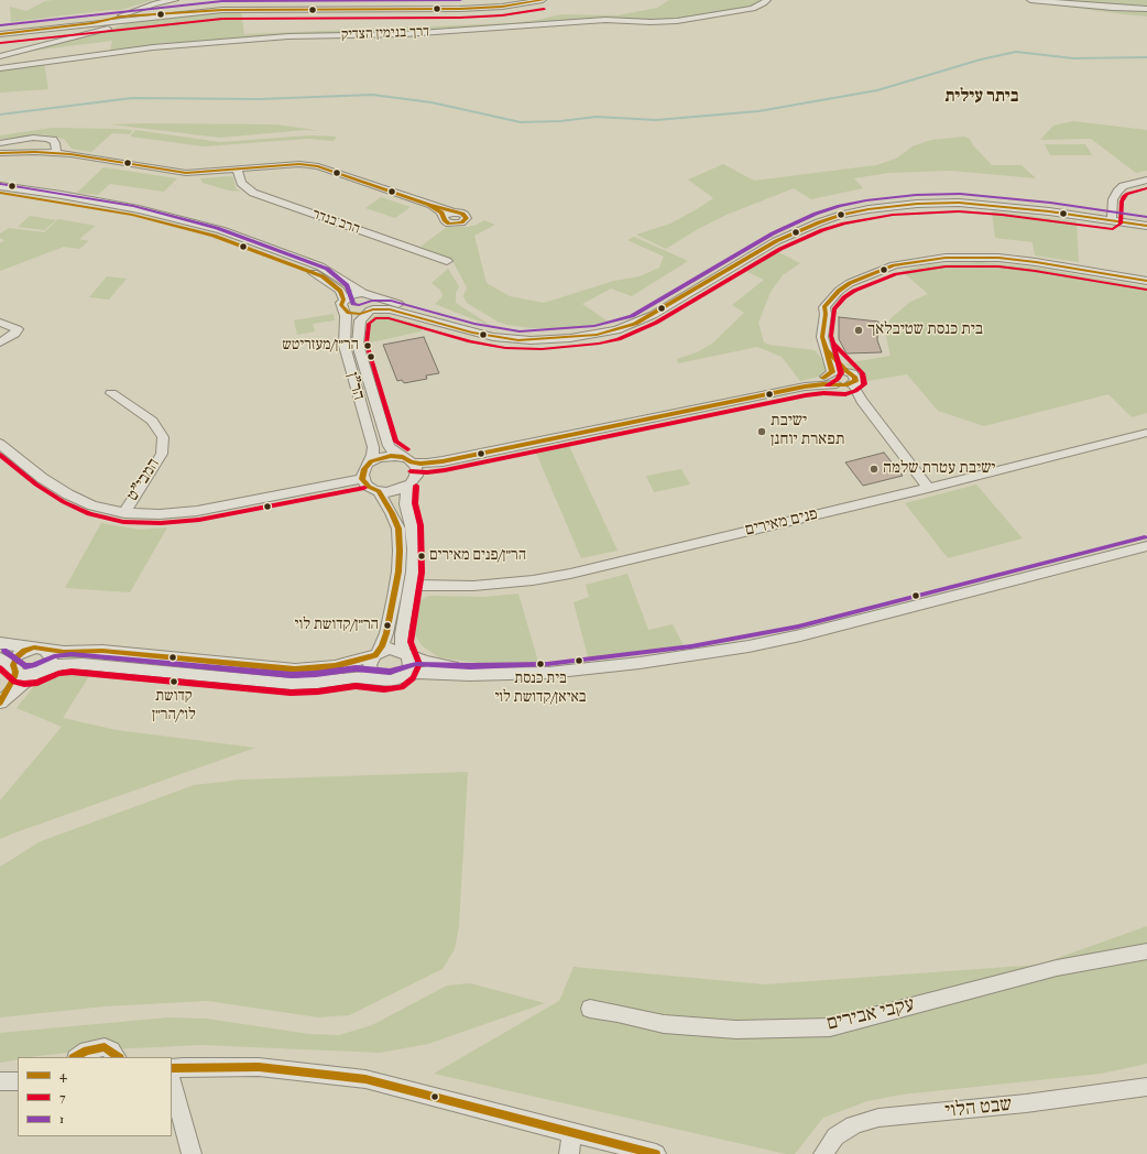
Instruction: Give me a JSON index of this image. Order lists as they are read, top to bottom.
{
  "streets": {
    "street": [
      "דרך בנימין הצדיק",
      "הרב בנדר",
      "הר\"ן",
      "המבי\"ט",
      "פנים מאירים",
      "עקבי אבירים",
      "שבט הלוי"
    ]
  },
  "districts": ["ביתר עילית"],
  "places": [
    "בית כנסת שטיבלאך",
    "הר״ן/מעזריטש",
    "ישיבת תפארת יוחנן",
    "ישיבת עטרת שלמה",
    "הר״ן/פנים מאירים",
    "הר״ן/קדושת לוי",
    "בית כנסת באיאן/קדושת לוי",
    "קדושת לוי/הר״ן"
  ],
  "lines": ["transit line 4", "transit line 1", "transit line 7"],
  "legend": ["4", "7", "1"]
}
